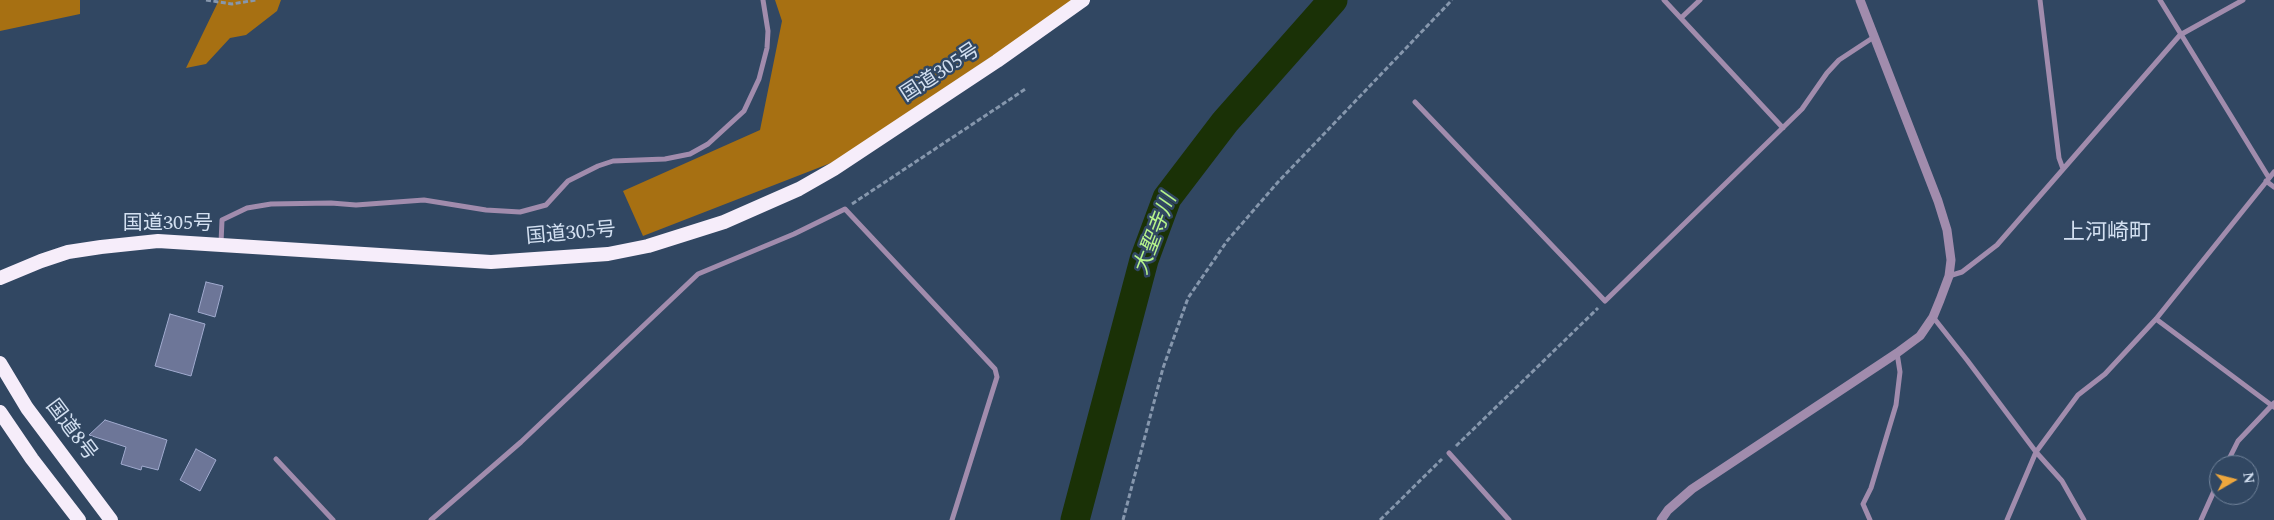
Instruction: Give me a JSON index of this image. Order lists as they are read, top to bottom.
{
  "streets": {
    "highway": ["国道305号", "国道8号"]
  },
  "districts": ["上河崎町"],
  "water": ["大聖寺川"],
  "north": "right"
}
